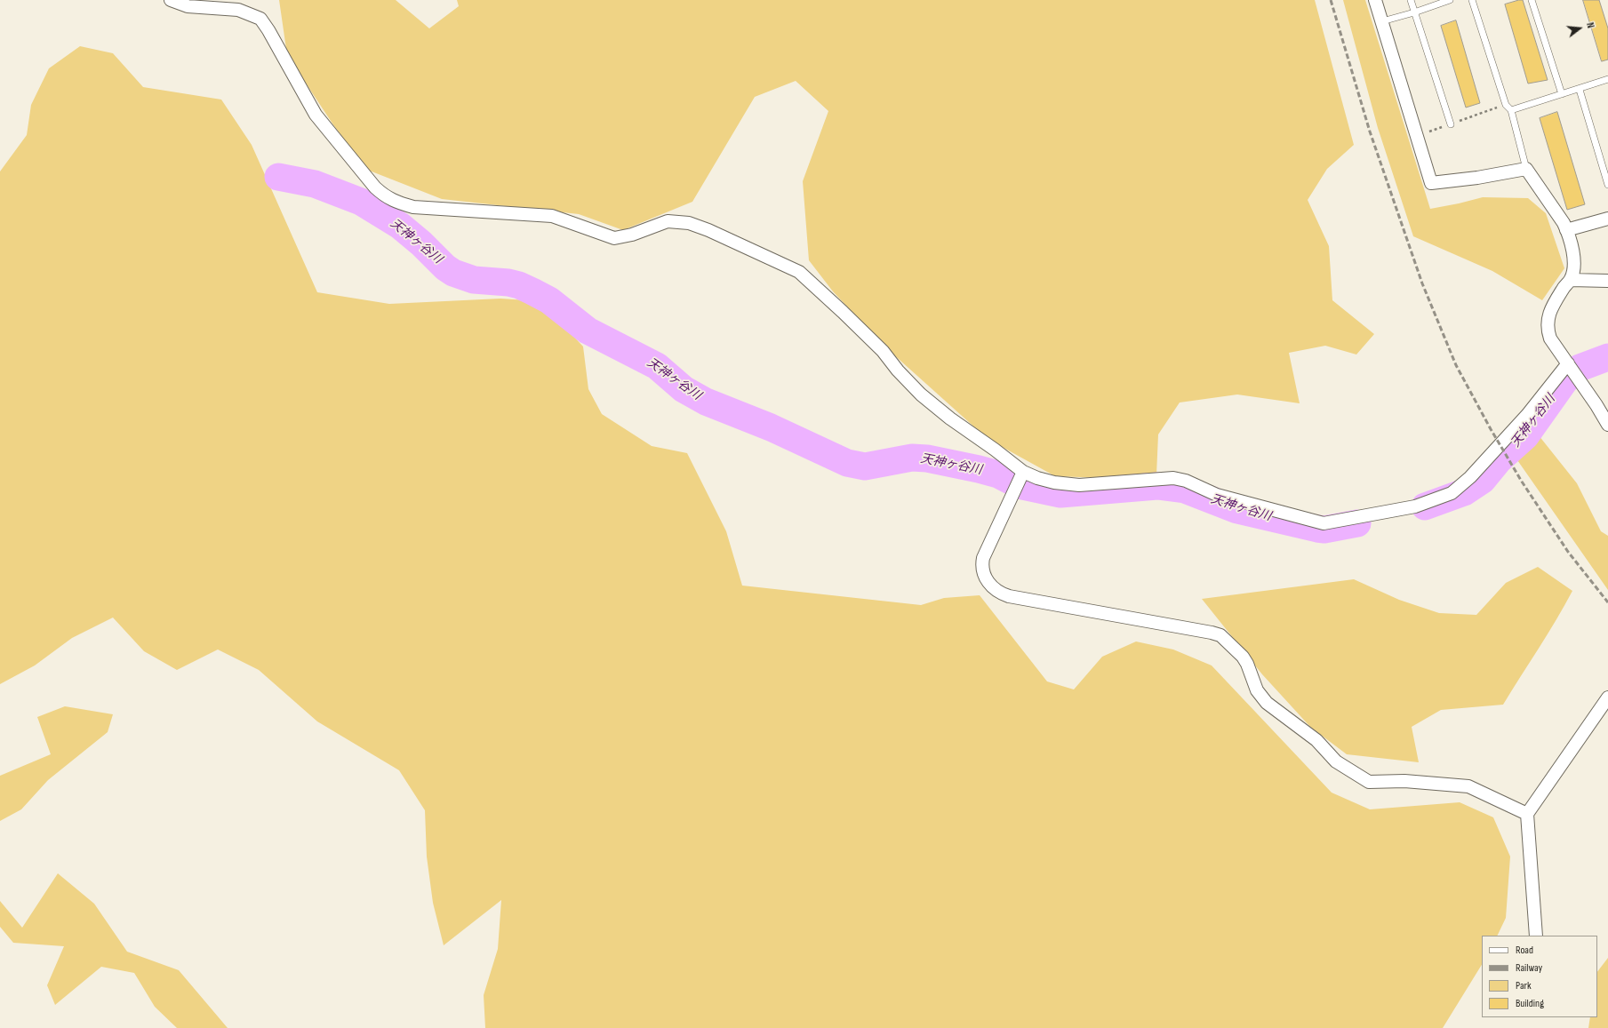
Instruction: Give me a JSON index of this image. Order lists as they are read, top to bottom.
{
  "water": ["天神ヶ谷川"],
  "legend": [
    "Road",
    "Railway",
    "Park",
    "Building"
  ],
  "north": "right"
}
